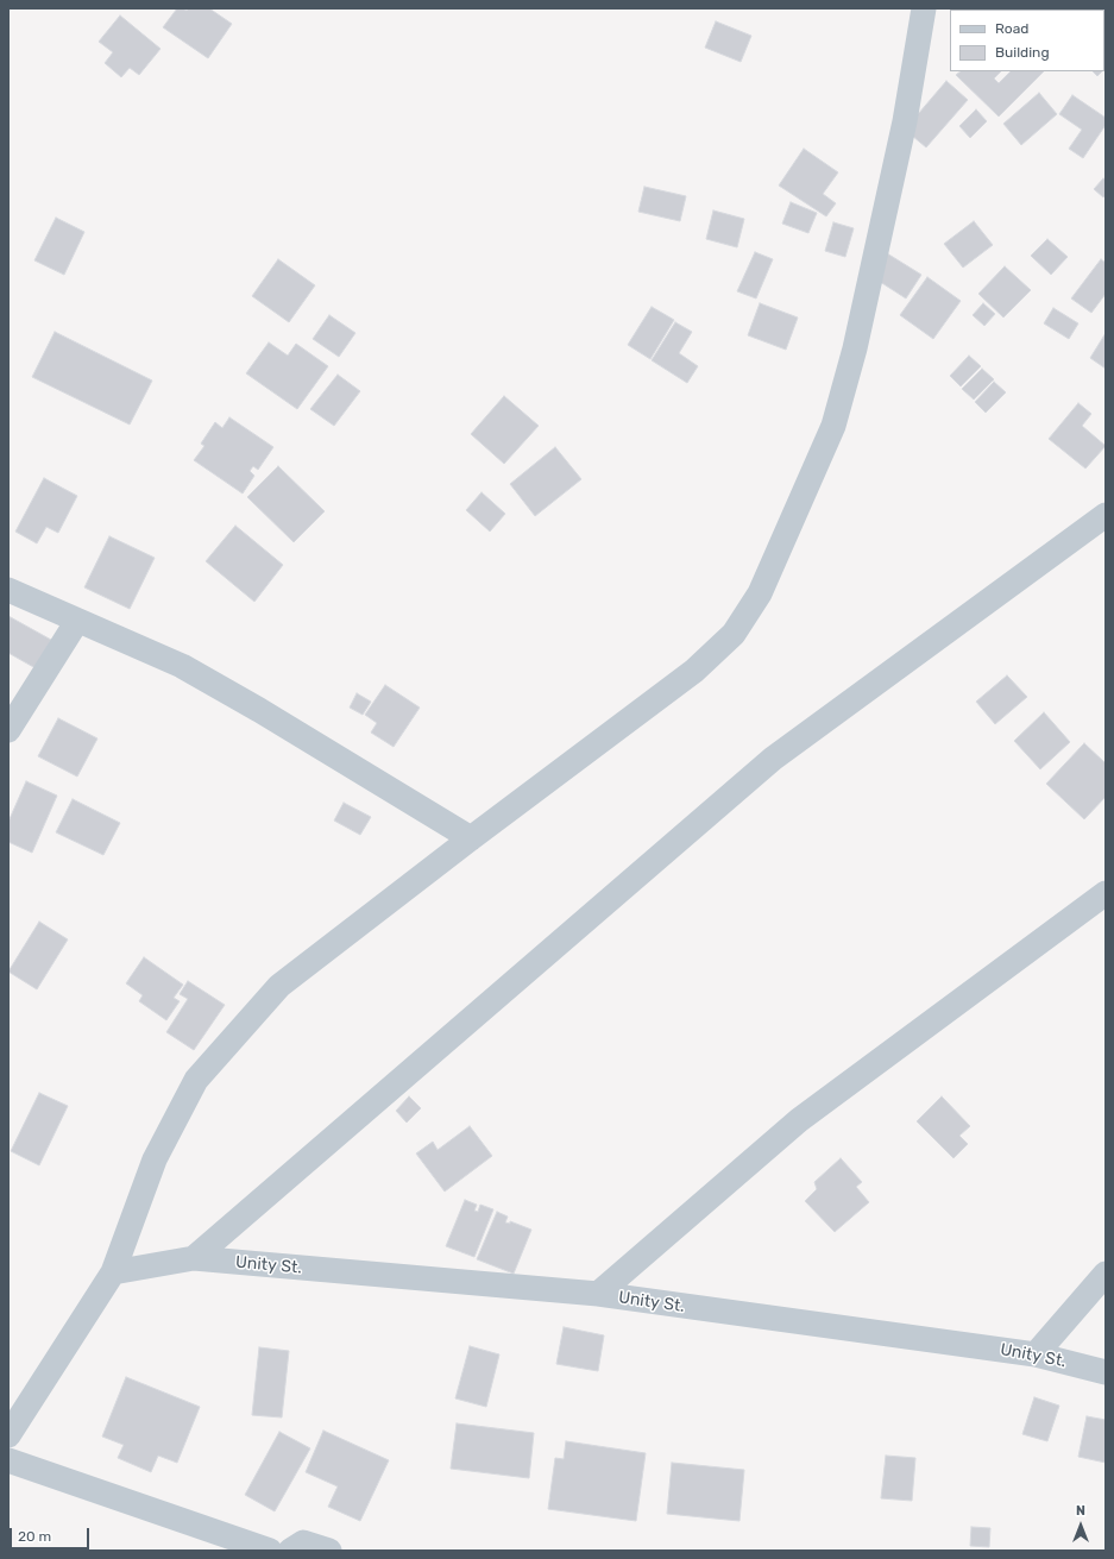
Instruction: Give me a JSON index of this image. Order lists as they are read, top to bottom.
{
  "streets": {
    "street": ["Unity St."]
  },
  "legend": ["Road", "Building"],
  "scale_bar": "20 m",
  "north": "top"
}
